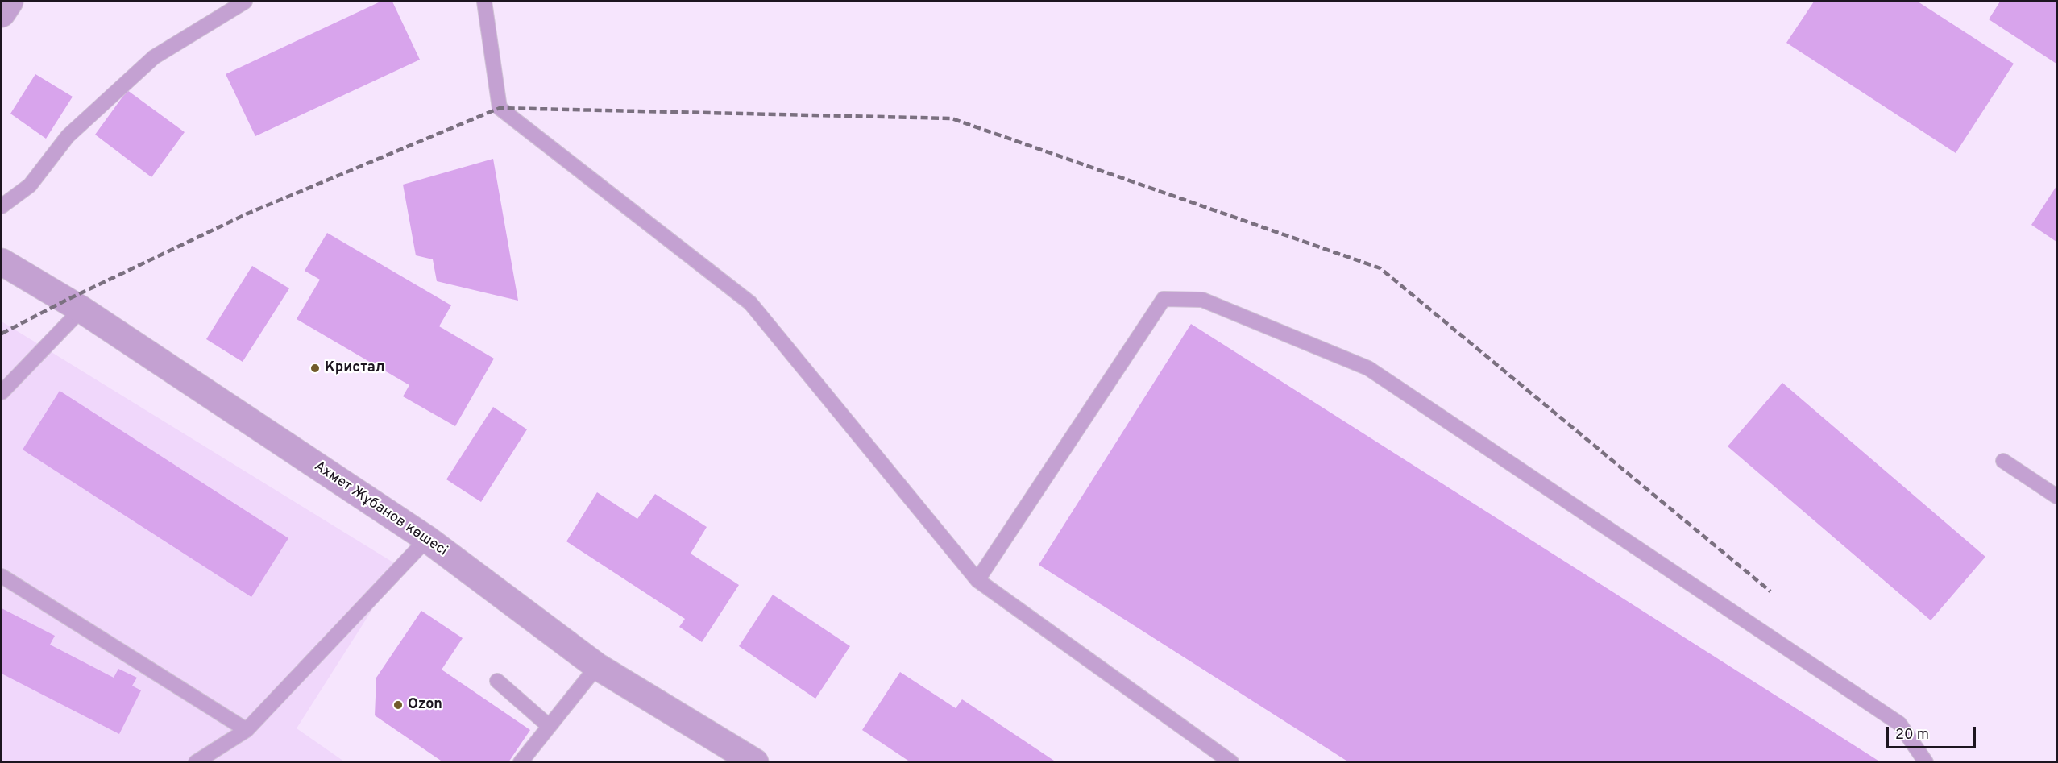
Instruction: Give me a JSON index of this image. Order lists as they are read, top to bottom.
{
  "streets": {
    "street": ["Ахмет Жұбанов көшесі"]
  },
  "places": ["Кристал", "Ozon"],
  "scale_bar": "20 m"
}
